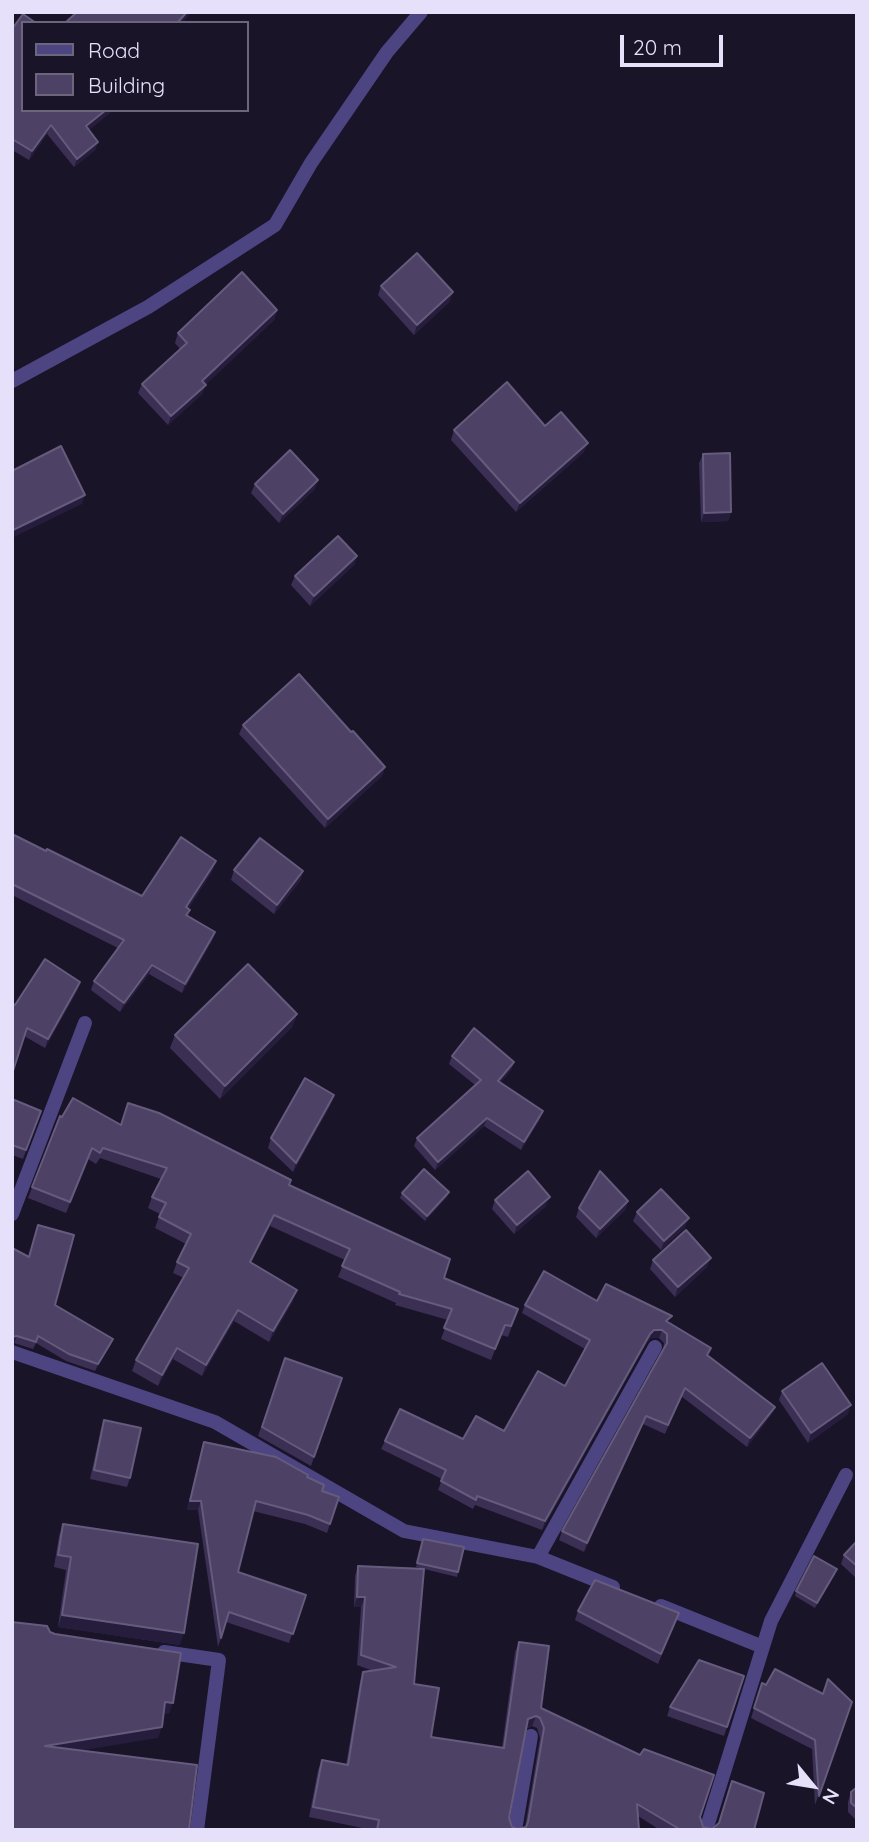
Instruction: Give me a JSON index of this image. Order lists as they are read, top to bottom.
{
  "legend": ["Road", "Building"],
  "scale_bar": "20 m",
  "north": "bottom right"
}
